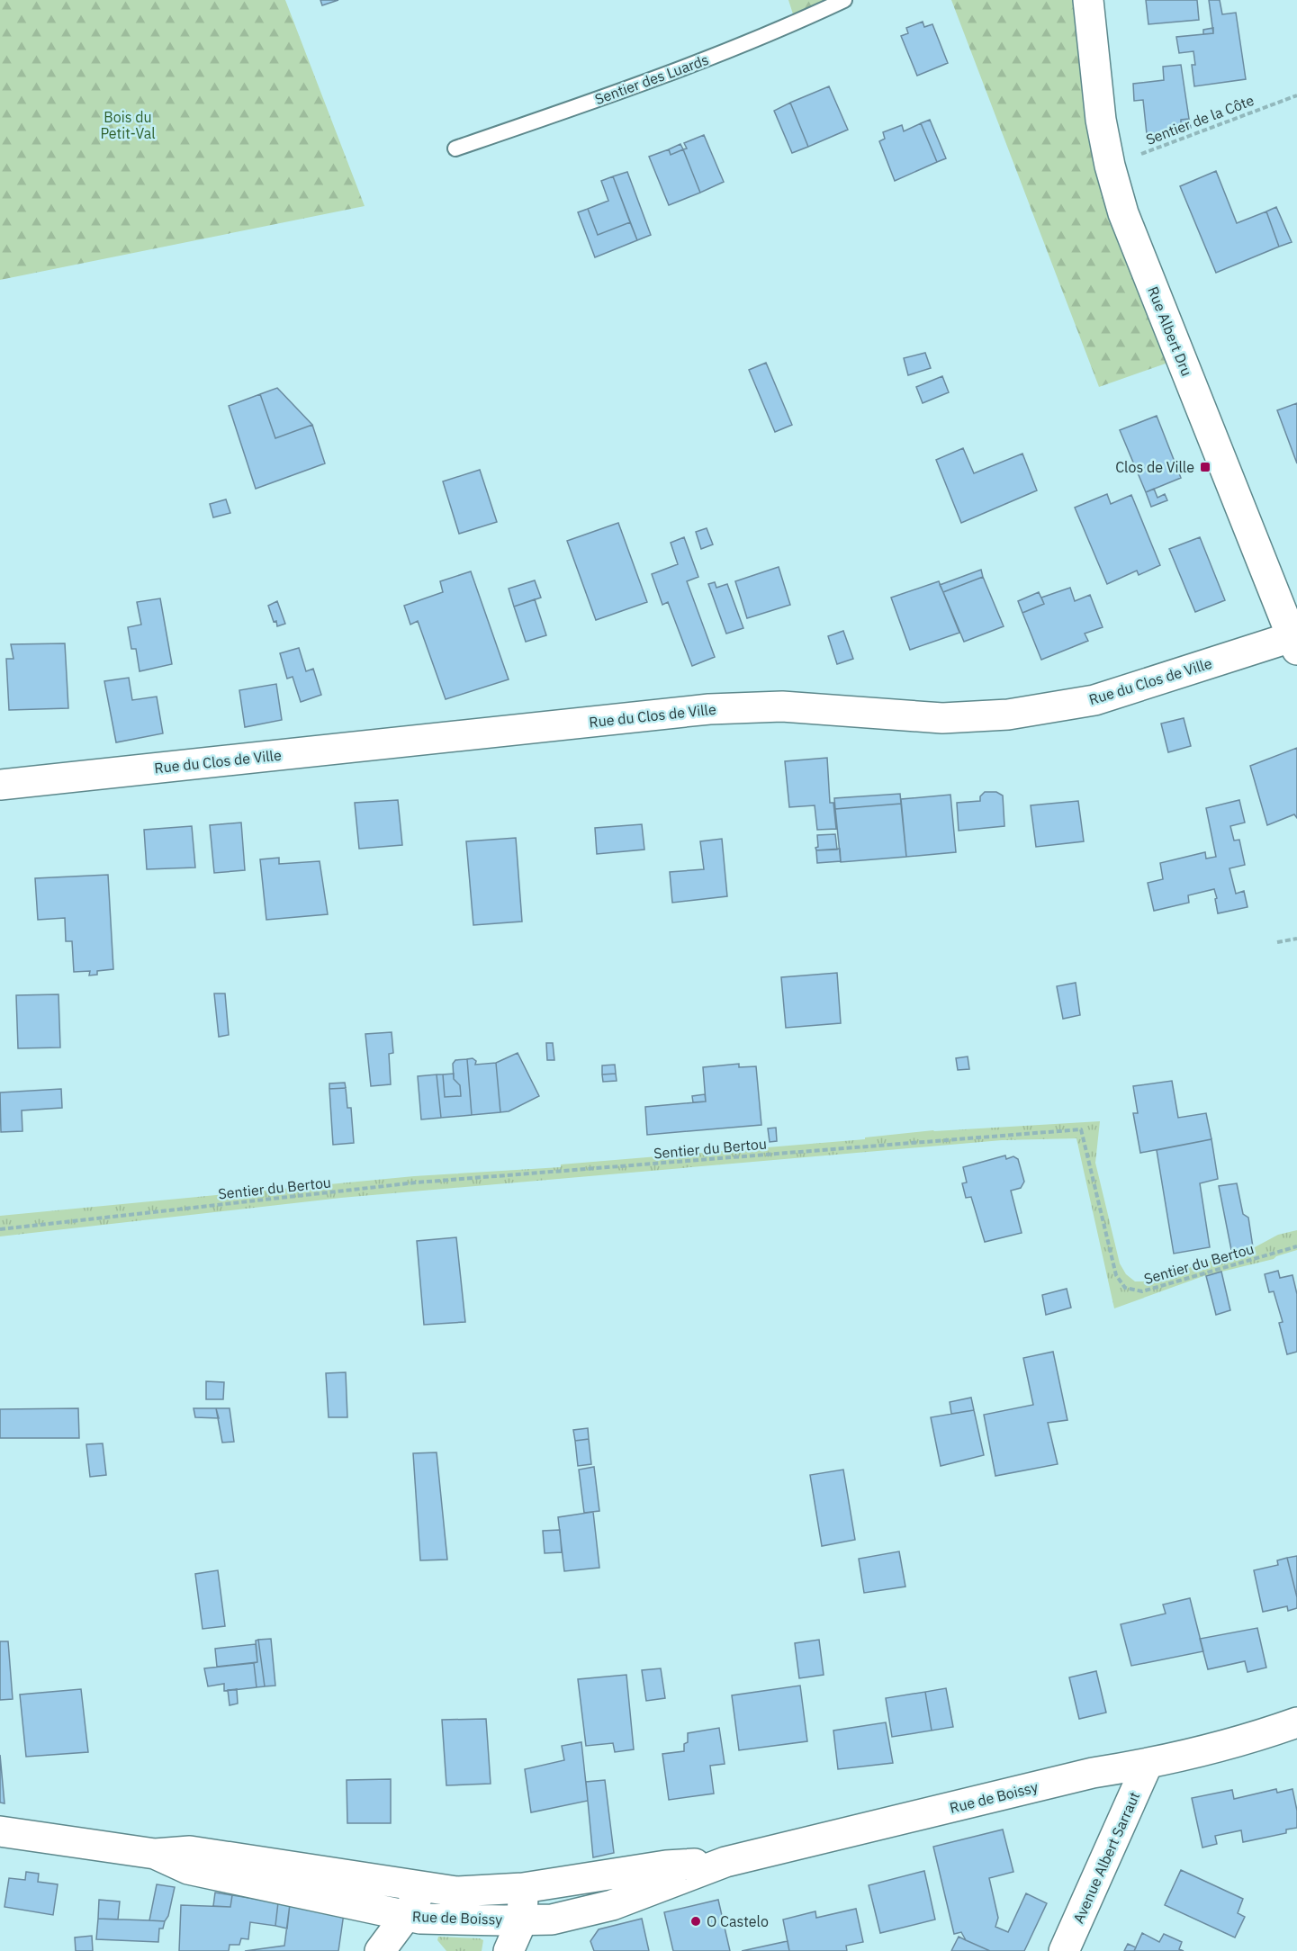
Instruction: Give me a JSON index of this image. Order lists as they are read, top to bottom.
{
  "streets": {
    "street": [
      "Rue Albert Dru",
      "Rue du Clos de Ville",
      "Rue de Boissy",
      "Avenue Albert Sarraut"
    ],
    "lane": ["Sentier des Luards"],
    "path": ["Sentier de la Côte", "Sentier du Bertou"]
  },
  "crossings": [
    ["Sentier de la Côte", "Rue Albert Dru"],
    ["Rue Albert Dru", "Rue du Clos de Ville"],
    ["Rue de Boissy", "Avenue Albert Sarraut"]
  ],
  "parks": ["Bois du Petit-Val"],
  "places": {
    "transit": ["Clos de Ville"],
    "other": ["O Castelo"]
  }
}
